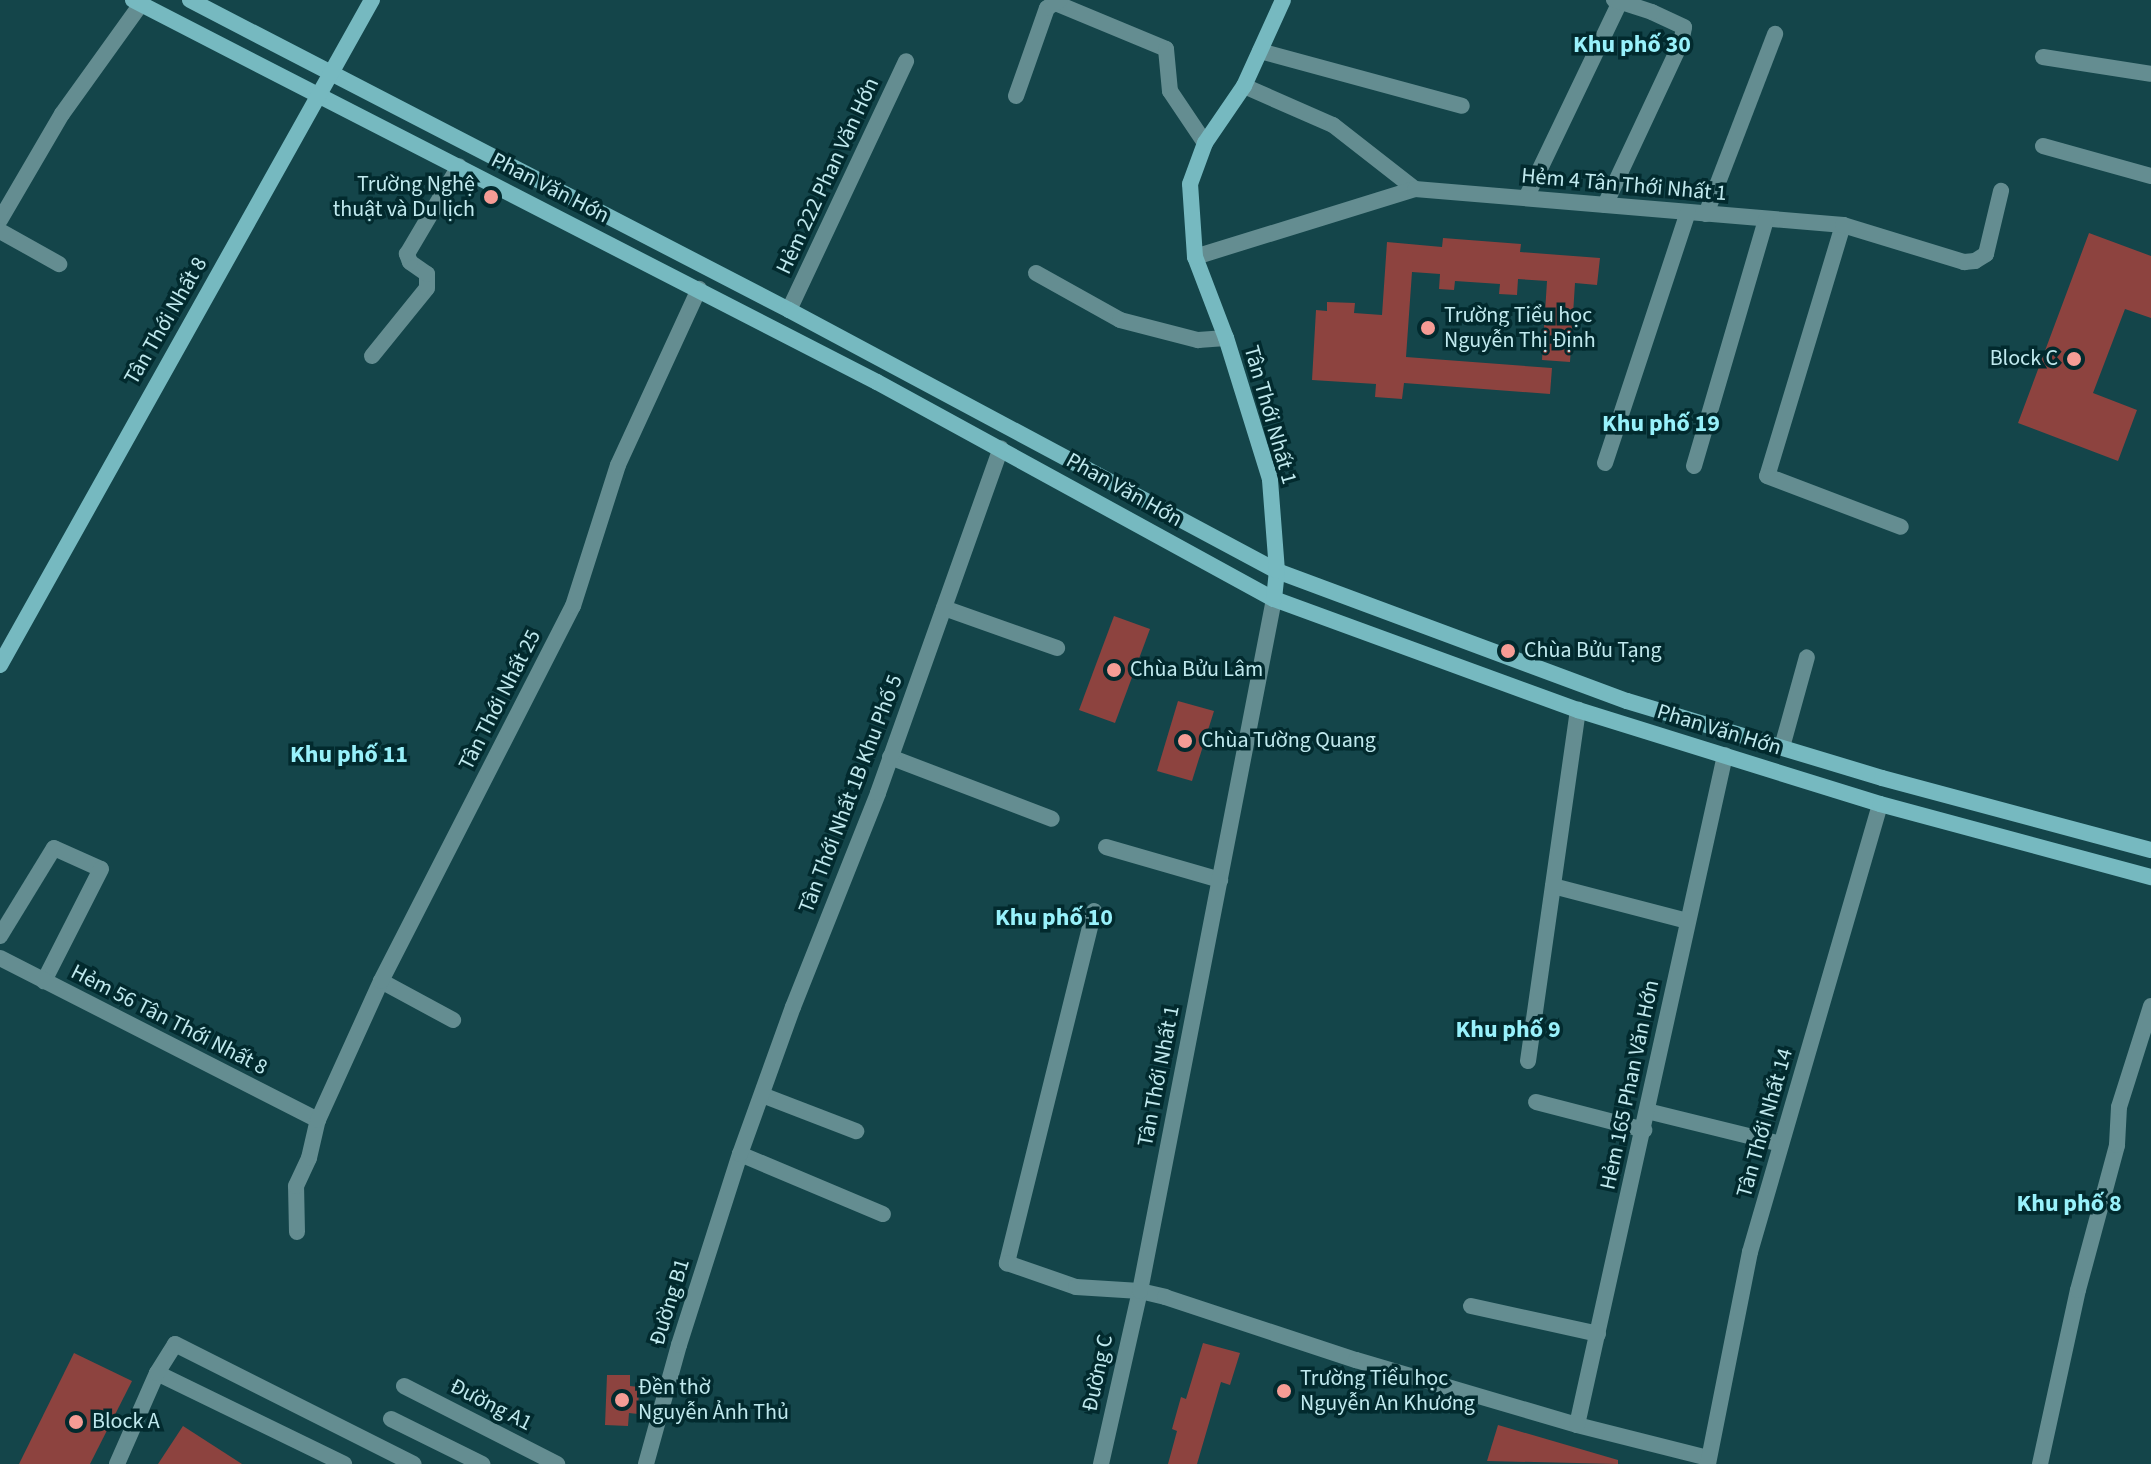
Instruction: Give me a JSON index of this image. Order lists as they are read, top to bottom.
{
  "streets": {
    "main road": ["Phan Văn Hớn", "Tân Thới Nhất 8", "Tân Thới Nhất 1"],
    "street": [
      "Hẻm 222 Phan Văn Hớn",
      "Hẻm 4 Tân Thới Nhất 1",
      "Tân Thới Nhất 25",
      "Tân Thới Nhất 1B Khu Phố 5",
      "Hẻm 56 Tân Thới Nhất 8",
      "Hẻm 165 Phan Văn Hớn",
      "Tân Thới Nhất 14",
      "Đường B1",
      "Đường C",
      "Đường A1"
    ]
  },
  "crossings": [
    ["Hẻm 222 Phan Văn Hớn", "Phan Văn Hớn"],
    ["Hẻm 4 Tân Thới Nhất 1", "Tân Thới Nhất 1"],
    ["Phan Văn Hớn", "Tân Thới Nhất 8"],
    ["Phan Văn Hớn", "Tân Thới Nhất 1"],
    ["Phan Văn Hớn", "Tân Thới Nhất 25"],
    ["Phan Văn Hớn", "Tân Thới Nhất 1B Khu Phố 5"],
    ["Phan Văn Hớn", "Hẻm 165 Phan Văn Hớn"],
    ["Phan Văn Hớn", "Tân Thới Nhất 14"],
    ["Tân Thới Nhất 1", "Đường C"],
    ["Tân Thới Nhất 25", "Hẻm 56 Tân Thới Nhất 8"],
    ["Tân Thới Nhất 1B Khu Phố 5", "Đường B1"]
  ],
  "districts": [
    "Khu phố 30",
    "Khu phố 19",
    "Khu phố 11",
    "Khu phố 10",
    "Khu phố 9",
    "Khu phố 8"
  ],
  "places": [
    "Trường Nghệ thuật và Du lịch",
    "Trường Tiểu học Nguyễn Thị Định",
    "Block C",
    "Chùa Bửu Tạng",
    "Chùa Bửu Lâm",
    "Chùa Tường Quang",
    "Trường Tiểu học Nguyễn An Khương",
    "Đền thờ Nguyễn Ảnh Thủ",
    "Block A"
  ]
}
